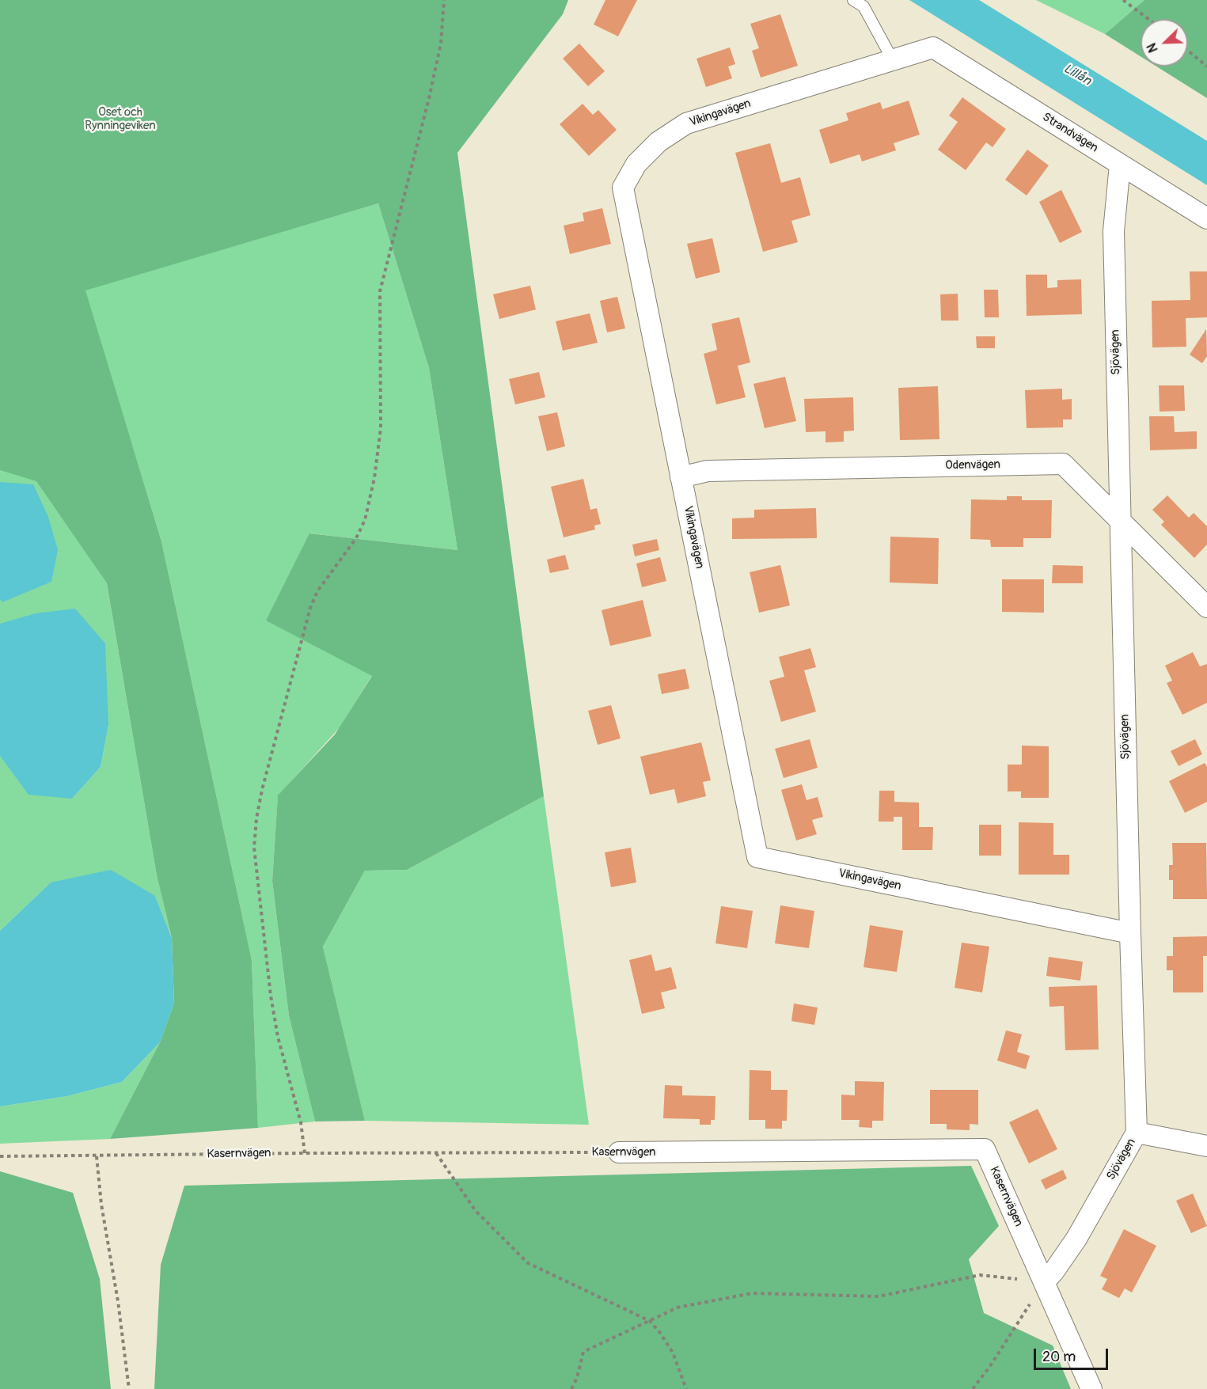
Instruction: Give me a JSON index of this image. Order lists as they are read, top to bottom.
{
  "streets": {
    "street": [
      "Vikingavägen",
      "Strandvägen",
      "Sjövägen",
      "Odenvägen",
      "Kasernvägen"
    ]
  },
  "crossings": [
    ["Vikingavägen", "Strandvägen"],
    ["Vikingavägen", "Sjövägen"],
    ["Vikingavägen", "Odenvägen"],
    ["Strandvägen", "Sjövägen"],
    ["Sjövägen", "Odenvägen"],
    ["Sjövägen", "Kasernvägen"]
  ],
  "water": ["Lillån"],
  "parks": ["Oset och Rynningeviken"],
  "scale_bar": "20 m",
  "north": "bottom left"
}
